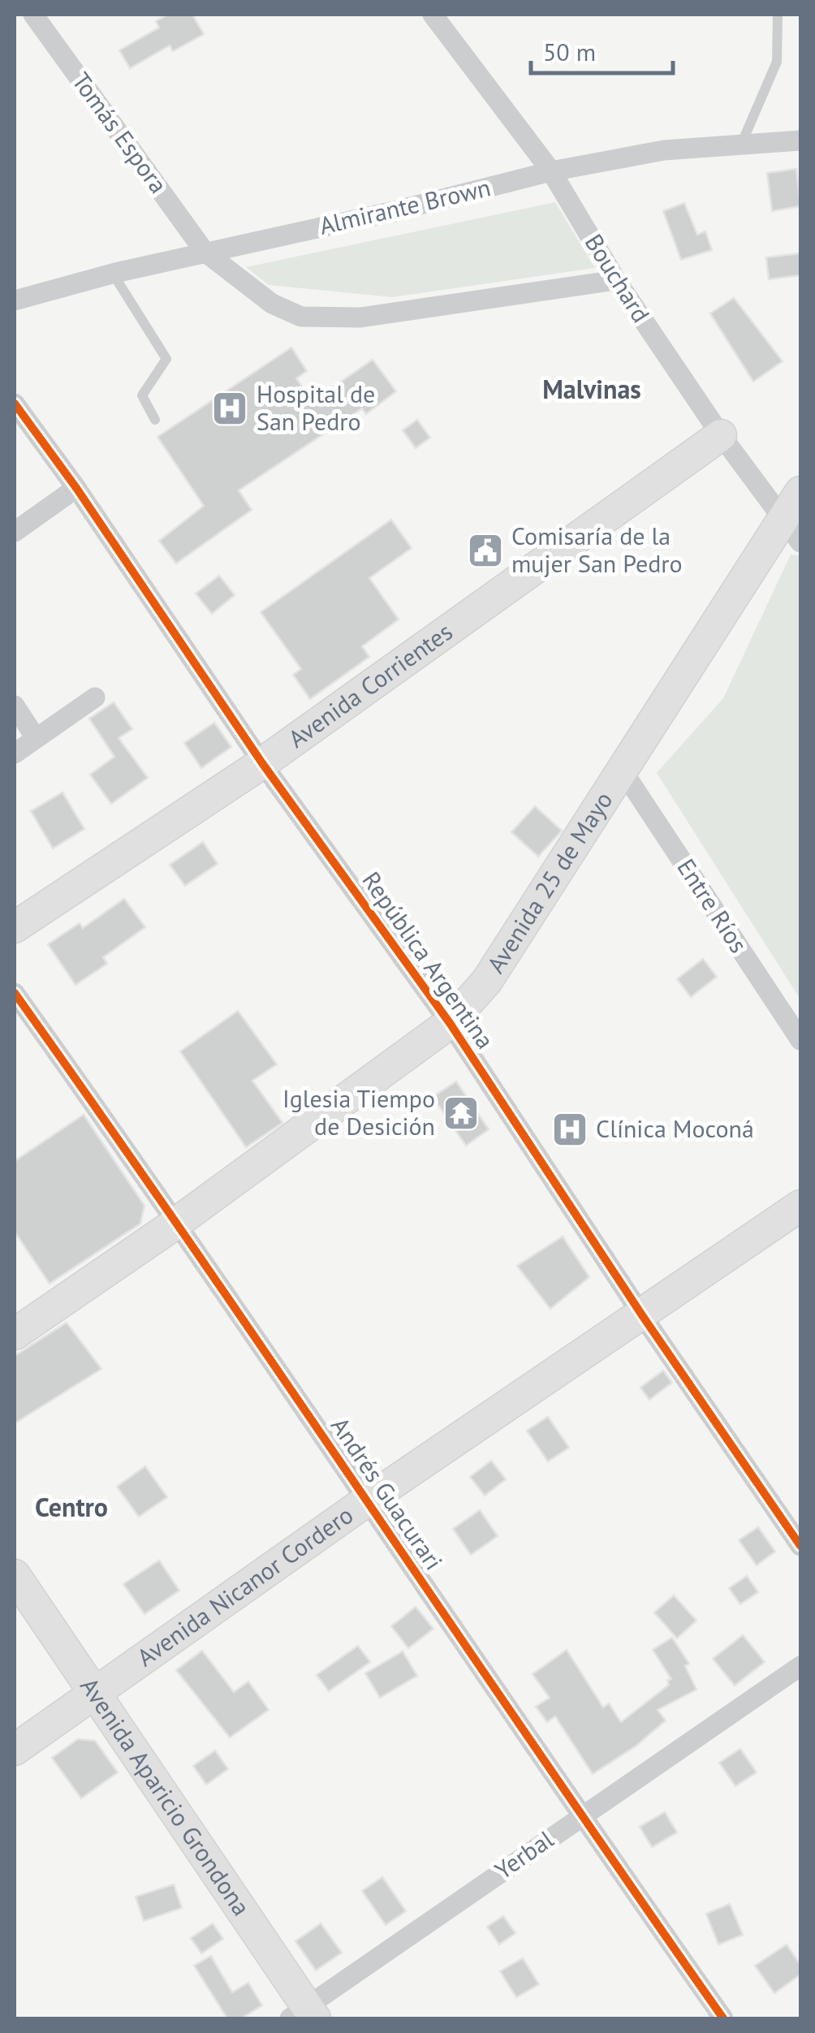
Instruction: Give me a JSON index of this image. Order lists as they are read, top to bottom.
{
  "streets": {
    "main road": [
      "Avenida Corrientes",
      "Avenida 25 de Mayo",
      "Avenida Nicanor Cordero",
      "Avenida Aparicio Grondona"
    ],
    "street": [
      "Tomás Espora",
      "Almirante Brown",
      "Bouchard",
      "Entre Ríos",
      "República Argentina",
      "Andrés Guacurari",
      "Yerbal"
    ]
  },
  "crossings": [
    ["Tomás Espora", "Almirante Brown"],
    ["Tomás Espora", "Bouchard"],
    ["Almirante Brown", "Bouchard"],
    ["Bouchard", "Avenida Corrientes"],
    ["Bouchard", "Avenida 25 de Mayo"],
    ["Avenida Corrientes", "República Argentina"],
    ["Avenida 25 de Mayo", "Entre Ríos"],
    ["Avenida 25 de Mayo", "República Argentina"],
    ["Avenida 25 de Mayo", "Andrés Guacurari"],
    ["República Argentina", "Avenida Nicanor Cordero"],
    ["Andrés Guacurari", "Avenida Nicanor Cordero"],
    ["Andrés Guacurari", "Yerbal"],
    ["Avenida Nicanor Cordero", "Avenida Aparicio Grondona"],
    ["Avenida Aparicio Grondona", "Yerbal"]
  ],
  "districts": ["Malvinas", "Centro"],
  "places": {
    "hospital": ["Hospital de San Pedro", "Clínica Moconá"],
    "public building": ["Comisaría de la mujer San Pedro"],
    "temple": ["Iglesia Tiempo de Desición"]
  },
  "scale_bar": "50 m"
}
